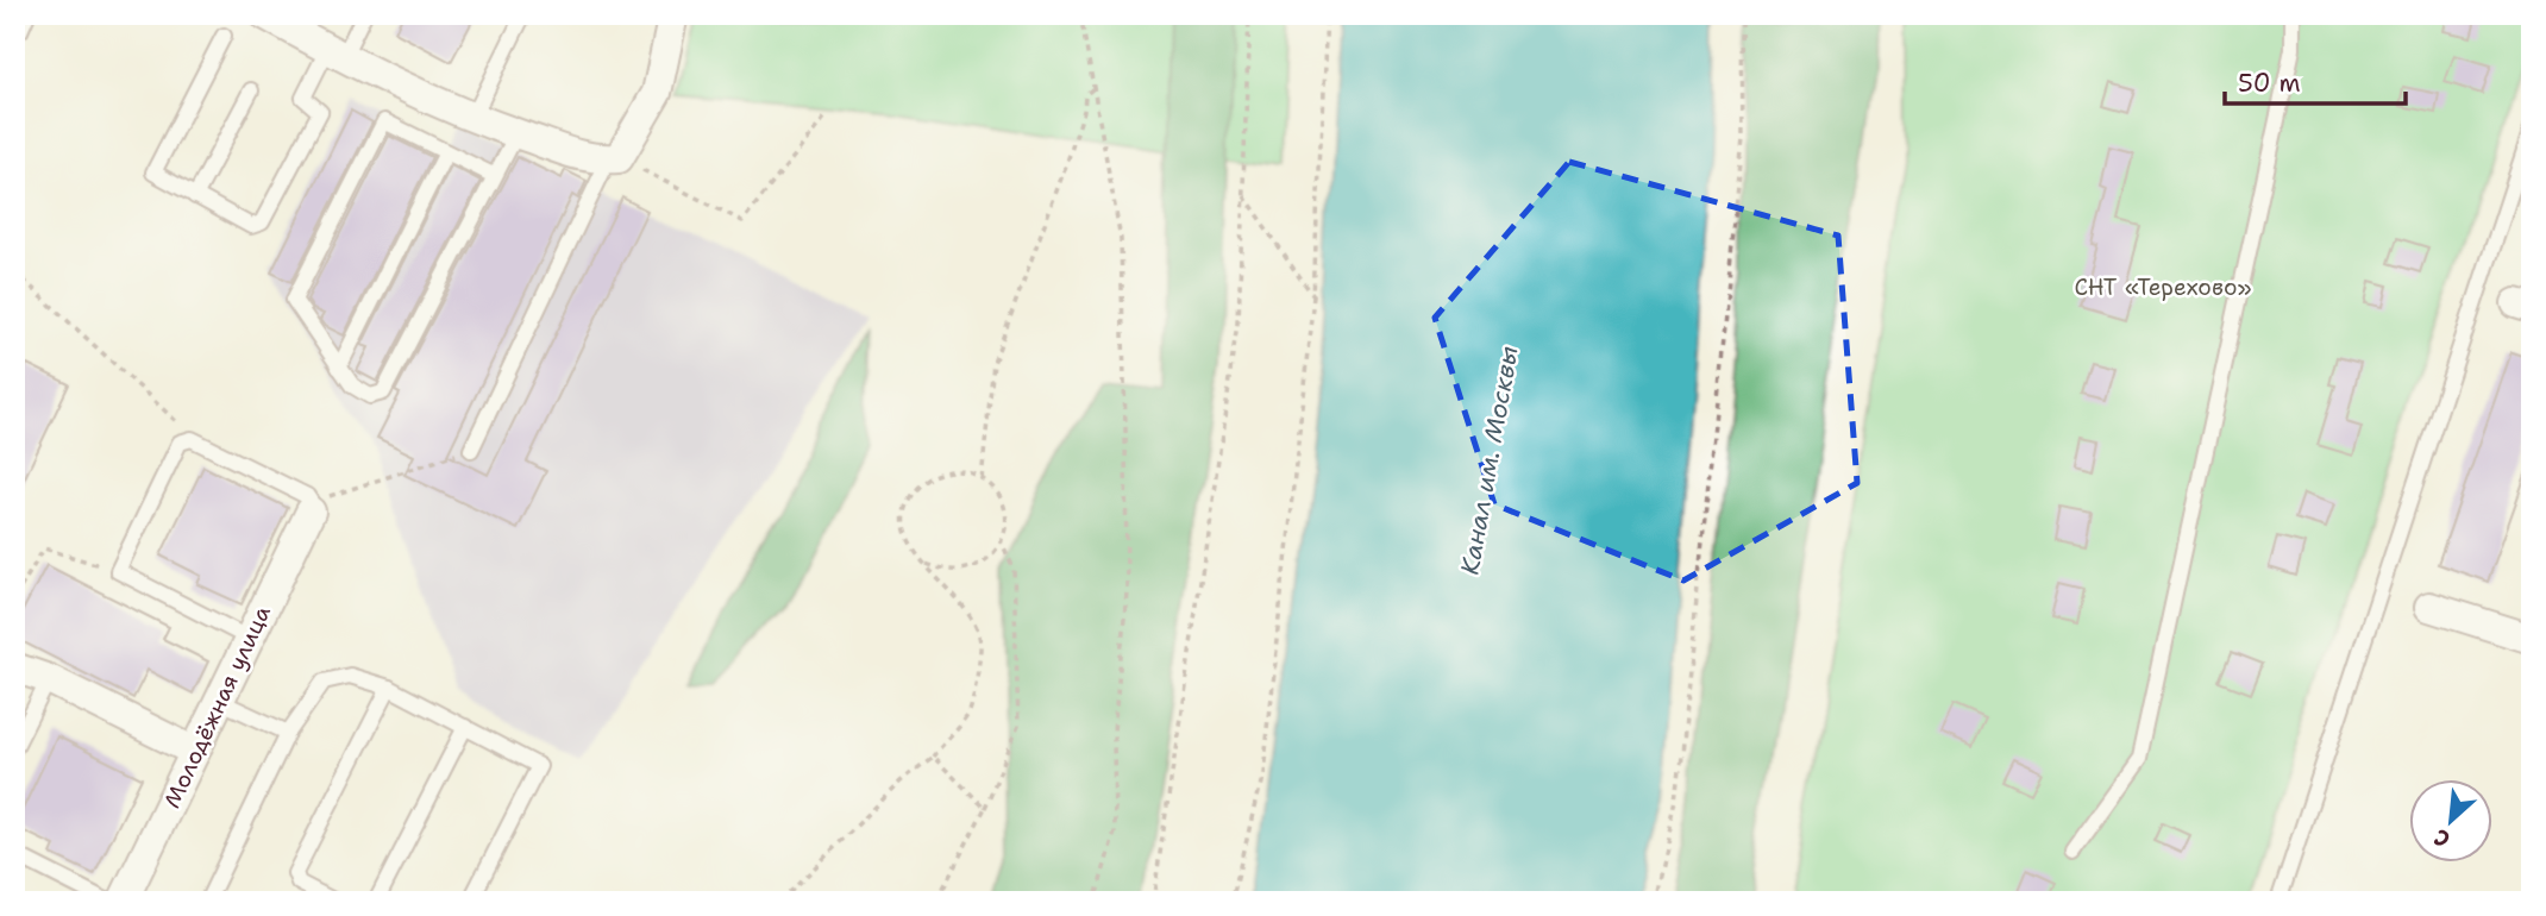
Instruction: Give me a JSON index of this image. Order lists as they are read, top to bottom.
{
  "streets": {
    "street": ["Молодёжная улица"]
  },
  "water": ["Канал им. Москвы"],
  "parks": ["СНТ «Терехово»"],
  "scale_bar": "50 m",
  "north": "bottom left"
}
